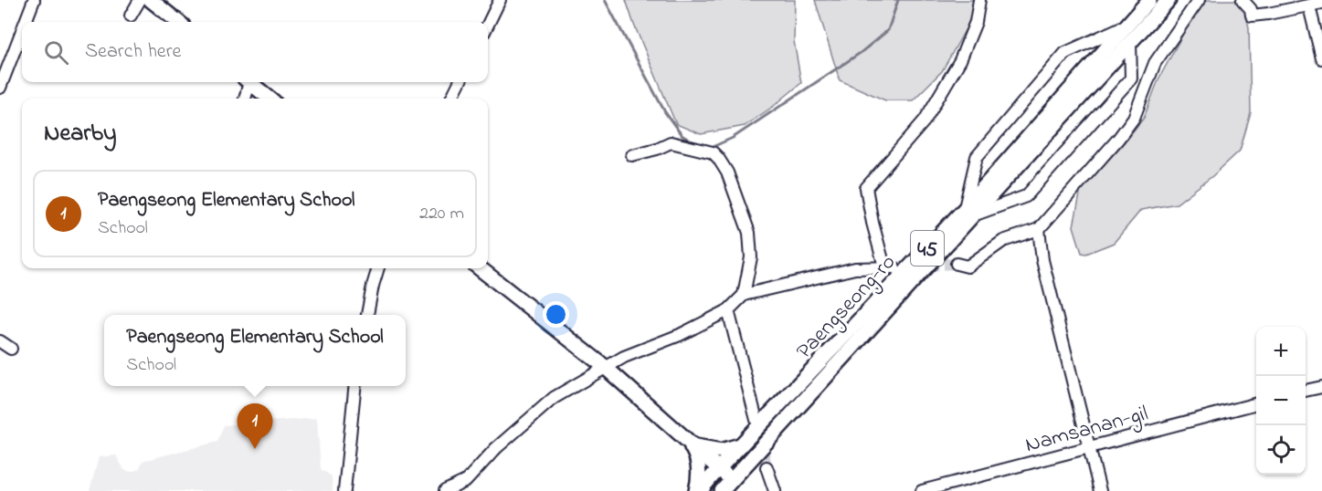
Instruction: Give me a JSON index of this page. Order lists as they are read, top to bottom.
{
  "streets": {
    "main road": ["45", "Paengseong-ro"],
    "street": ["Namsanan-gil"]
  },
  "page": {
    "search": "Search here",
    "heading": "Nearby",
    "list": [
      {
        "mark": "1",
        "name": "Paengseong Elementary School",
        "note": "School",
        "value": "220 m"
      }
    ],
    "popup": ["Paengseong Elementary School", "School"],
    "map_buttons": ["+", "−"],
    "pins": "1"
  }
}
